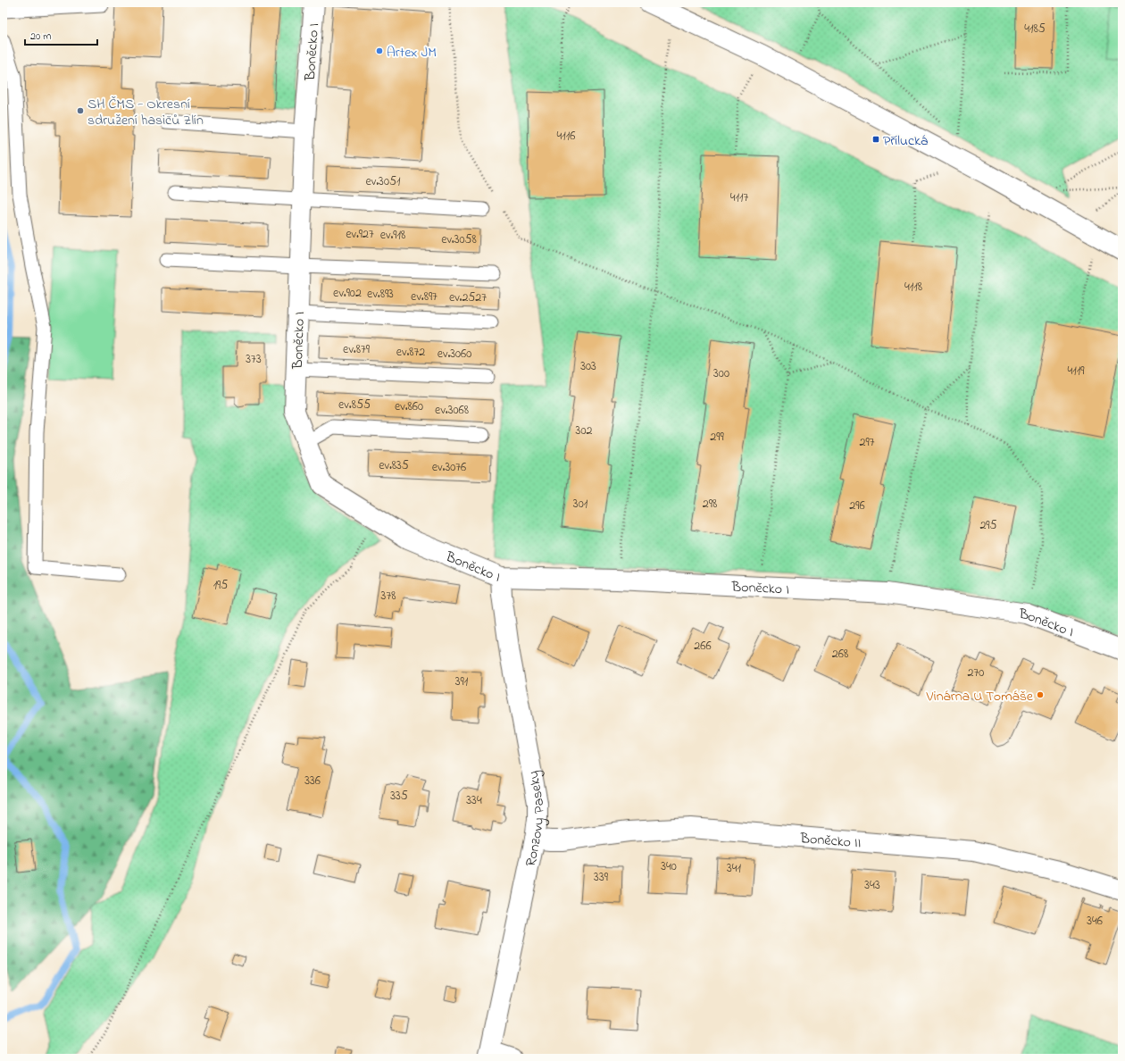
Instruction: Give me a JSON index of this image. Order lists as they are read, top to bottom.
{
  "streets": {
    "street": ["Boněcko I", "Ronzovy Paseky", "Boněcko II"]
  },
  "crossings": [
    ["Boněcko I", "Ronzovy Paseky"],
    ["Ronzovy Paseky", "Boněcko II"]
  ],
  "places": {
    "other": ["Artex JM", "SH ČMS - Okresní sdružení hasičů Zlín", "Vinárna U Tomáše"],
    "transit": ["Přílucká"]
  },
  "house_numbers": [
    "4185",
    "4116",
    "ev.3051",
    "4117",
    "ev.927",
    "ev.918",
    "ev.3058",
    "4118",
    "ev.902",
    "ev.893",
    "ev.897",
    "ev.2527",
    "ev.879",
    "ev.872",
    "ev.3060",
    "373",
    "303",
    "4119",
    "300",
    "ev.855",
    "ev.860",
    "ev.3068",
    "302",
    "299",
    "297",
    "ev.835",
    "ev.3076",
    "301",
    "298",
    "296",
    "295",
    "195",
    "378",
    "266",
    "268",
    "270",
    "391",
    "336",
    "335",
    "334",
    "340",
    "341",
    "339",
    "343",
    "346"
  ],
  "scale_bar": "20 m"
}
